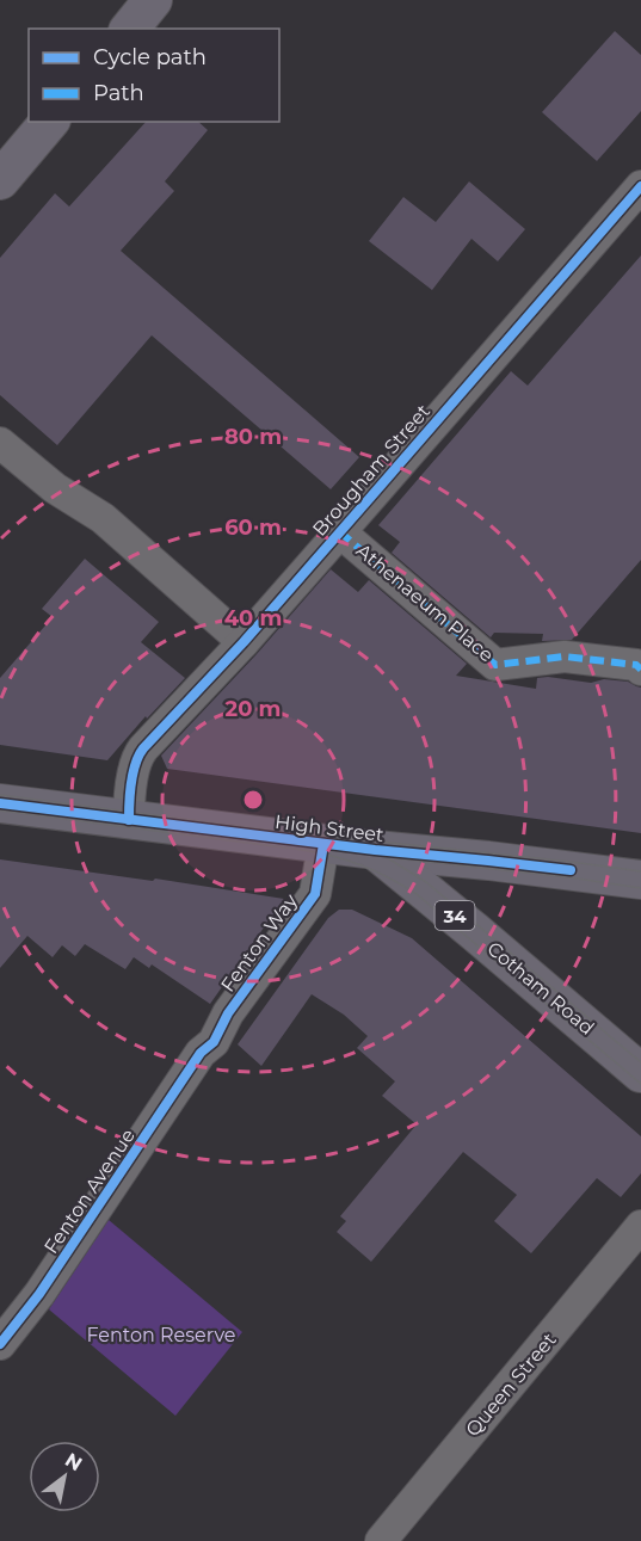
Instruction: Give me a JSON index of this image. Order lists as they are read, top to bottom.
{
  "streets": {
    "main road": ["High Street", "34", "Cotham Road"],
    "street": [
      "Brougham Street",
      "Athenaeum Place",
      "Fenton Way",
      "Fenton Avenue",
      "Queen Street"
    ]
  },
  "crossings": [
    ["Brougham Street", "Athenaeum Place"],
    ["Brougham Street", "High Street"],
    ["High Street", "Fenton Way"],
    ["High Street", "Cotham Road"],
    ["Fenton Way", "Fenton Avenue"]
  ],
  "parks": ["Fenton Reserve"],
  "legend": ["Cycle path", "Path"],
  "north": "top right",
  "rings": [
    "80 m",
    "60 m",
    "40 m",
    "20 m"
  ]
}
